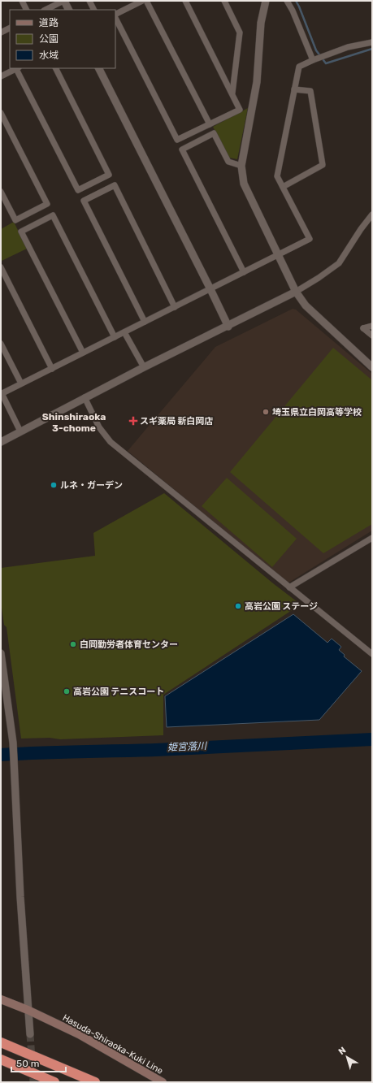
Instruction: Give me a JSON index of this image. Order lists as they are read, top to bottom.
{
  "streets": {
    "main road": ["Hasuda-Shiraoka-Kuki Line"]
  },
  "districts": ["Shinshiraoka 3-chome"],
  "water": ["姫宮落川"],
  "places": {
    "other": [
      "埼玉県立白岡高等学校",
      "ルネ・ガーデン",
      "高岩公園 ステージ",
      "白岡勤労者体育センター",
      "高岩公園 テニスコート"
    ],
    "health": ["スギ薬局 新白岡店"]
  },
  "legend": ["道路", "公園", "水域"],
  "scale_bar": "50 m",
  "north": "top left"
}
